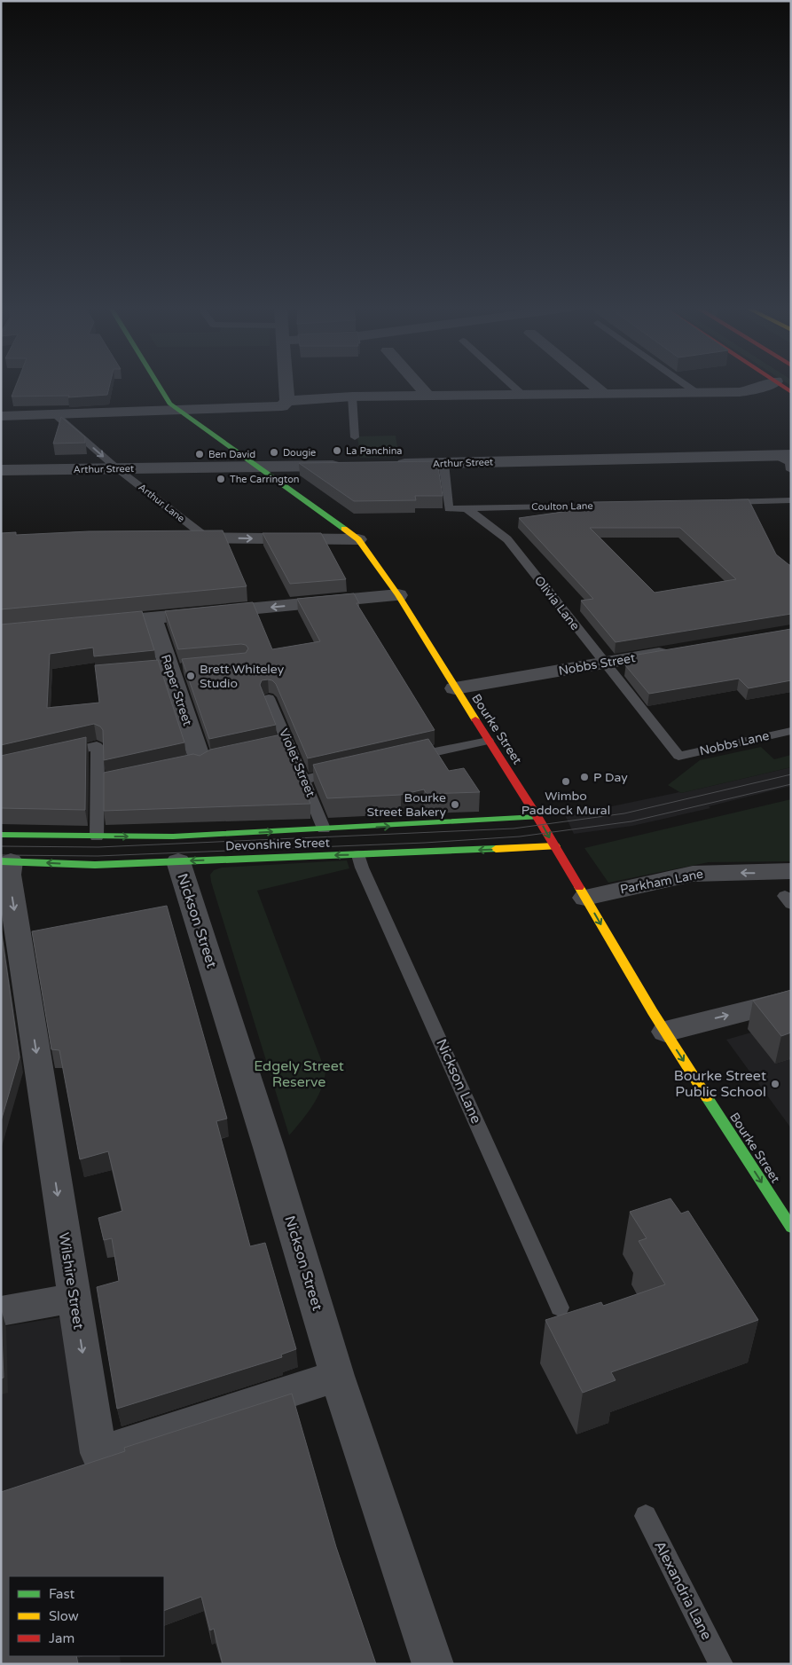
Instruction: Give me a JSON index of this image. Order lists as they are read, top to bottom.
{
  "streets": {
    "main road": ["Bourke Street", "Devonshire Street"],
    "street": [
      "Arthur Street",
      "Nobbs Street",
      "Raper Street",
      "Parkham Lane",
      "Nickson Street",
      "Wilshire Street"
    ],
    "lane": [
      "Arthur Lane",
      "Coulton Lane",
      "Olivia Lane",
      "Nobbs Lane",
      "Violet Street",
      "Nickson Lane",
      "Alexandria Lane"
    ]
  },
  "crossings": [
    ["Arthur Street", "Arthur Lane"],
    ["Arthur Street", "Olivia Lane"],
    ["Arthur Street", "Bourke Street"],
    ["Coulton Lane", "Olivia Lane"],
    ["Olivia Lane", "Nobbs Street"],
    ["Olivia Lane", "Nobbs Lane"],
    ["Nobbs Street", "Bourke Street"],
    ["Bourke Street", "Devonshire Street"],
    ["Bourke Street", "Parkham Lane"],
    ["Violet Street", "Devonshire Street"],
    ["Devonshire Street", "Nickson Street"],
    ["Devonshire Street", "Nickson Lane"],
    ["Devonshire Street", "Wilshire Street"],
    ["Nickson Street", "Wilshire Street"]
  ],
  "one_way": ["Arthur Lane", "Bourke Street"],
  "parks": ["Edgely Street Reserve"],
  "places": [
    "La Panchina",
    "Dougie",
    "Ben David",
    "The Carrington",
    "Brett Whiteley Studio",
    "P Day",
    "Wimbo Paddock Mural",
    "Bourke Street Bakery",
    "Bourke Street Public School"
  ],
  "legend": ["Fast", "Slow", "Jam"]
}
